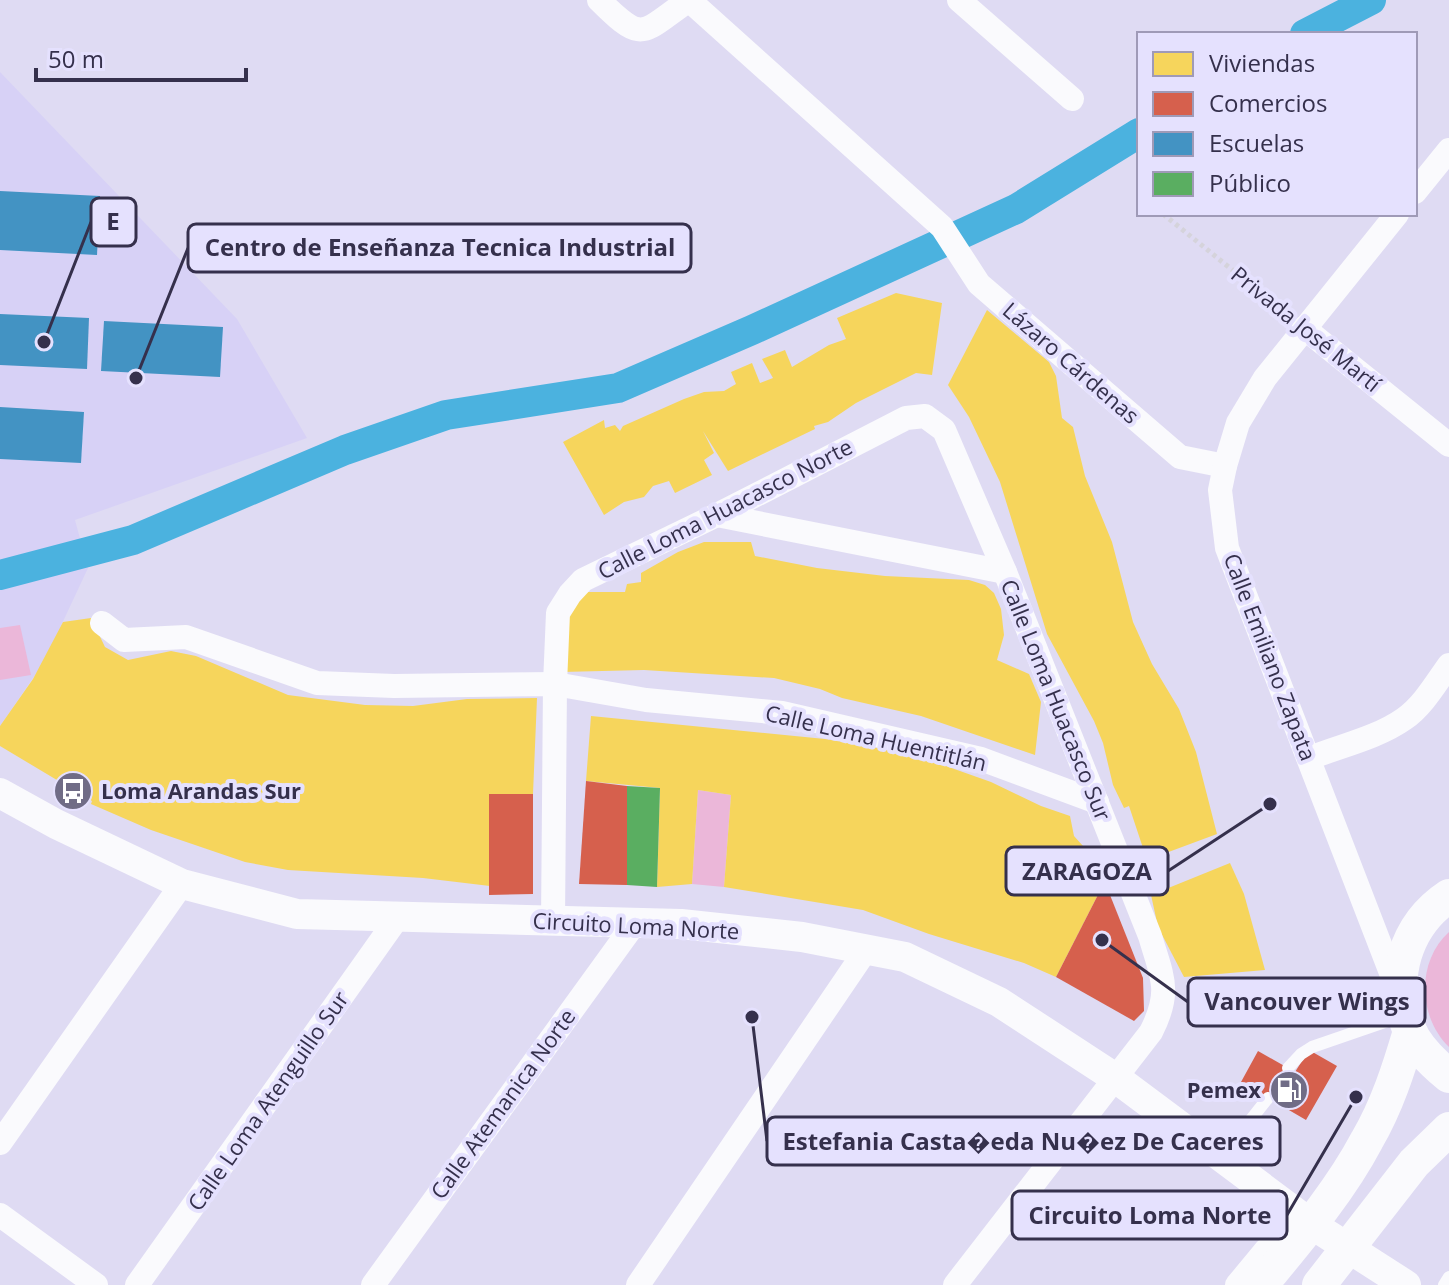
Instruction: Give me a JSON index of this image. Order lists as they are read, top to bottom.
{
  "streets": {
    "street": [
      "Privada José Martí",
      "Lázaro Cárdenas",
      "Calle Loma Huacasco Norte",
      "Calle Emiliano Zapata",
      "Calle Loma Huacasco Sur",
      "Calle Loma Huentitlán",
      "Circuito Loma Norte",
      "Calle Loma Atenguillo Sur",
      "Calle Atemanica Norte"
    ]
  },
  "crossings": [
    ["Privada José Martí", "Calle Emiliano Zapata"],
    ["Lázaro Cárdenas", "Calle Emiliano Zapata"],
    ["Calle Loma Huacasco Norte", "Calle Loma Huacasco Sur"],
    ["Calle Loma Huacasco Norte", "Calle Loma Huentitlán"],
    ["Calle Loma Huacasco Norte", "Circuito Loma Norte"],
    ["Calle Loma Huacasco Sur", "Calle Loma Huentitlán"],
    ["Calle Loma Huacasco Sur", "Circuito Loma Norte"],
    ["Circuito Loma Norte", "Calle Loma Atenguillo Sur"],
    ["Circuito Loma Norte", "Calle Atemanica Norte"]
  ],
  "places": {
    "other": [
      "E",
      "Centro de Enseñanza Tecnica Industrial",
      "ZARAGOZA",
      "Vancouver Wings",
      "Estefania Casta�eda Nu�ez De Caceres",
      "Circuito Loma Norte"
    ],
    "bus stop": ["Loma Arandas Sur"],
    "fuel station": ["Pemex"]
  },
  "legend": [
    "Viviendas",
    "Comercios",
    "Escuelas",
    "Público"
  ],
  "scale_bar": "50 m"
}
